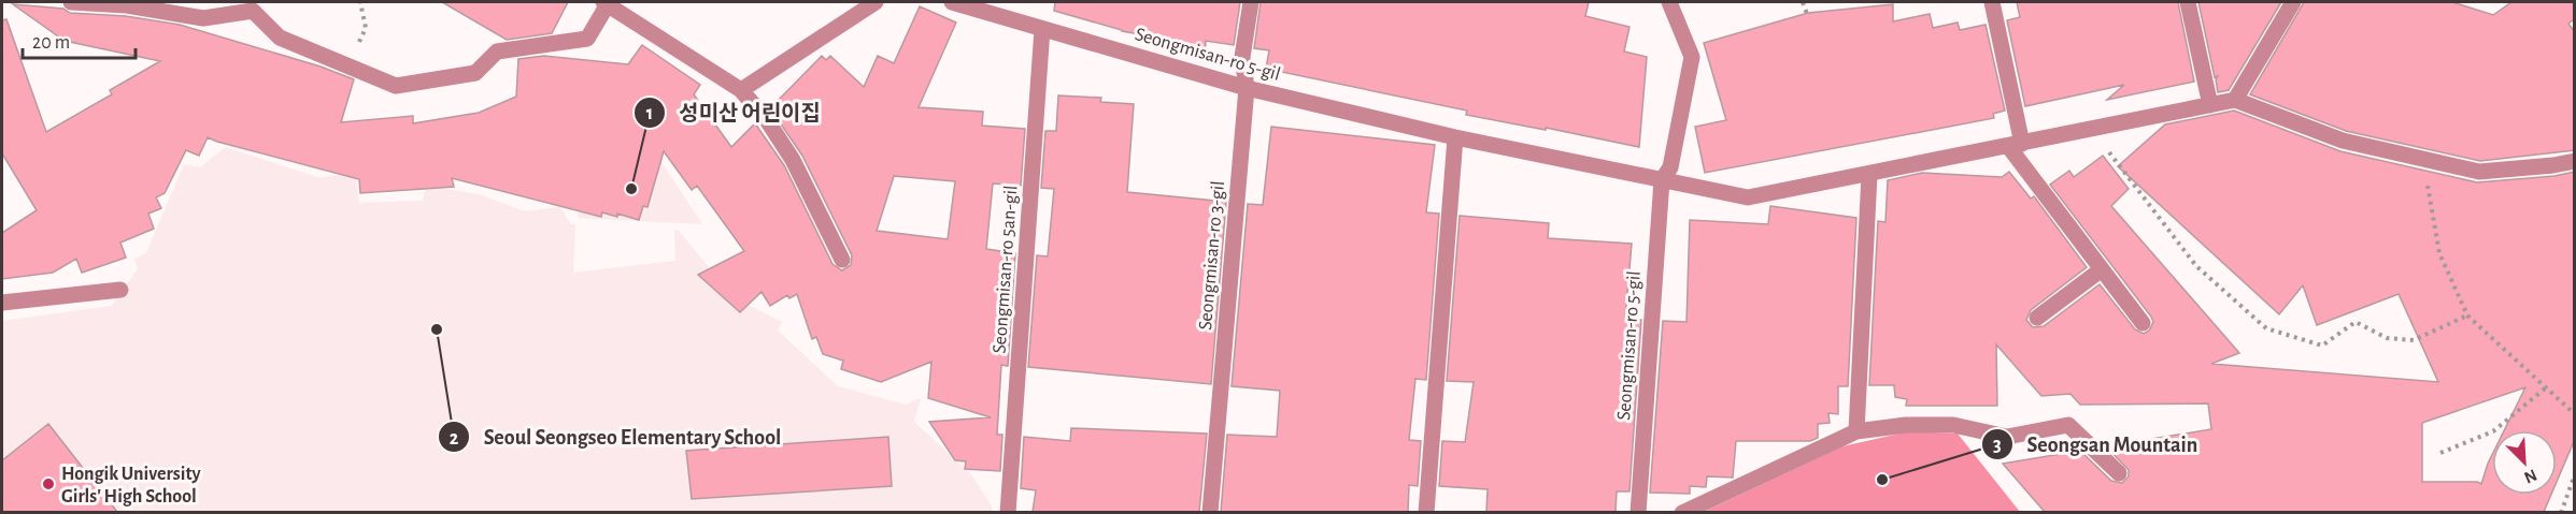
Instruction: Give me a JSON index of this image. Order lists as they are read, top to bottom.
{
  "streets": {
    "street": ["Seongmisan-ro 5-gil", "Seongmisan-ro 3-gil", "Seongmisan-ro 5an-gil"]
  },
  "crossings": [
    ["Seongmisan-ro 5-gil", "Seongmisan-ro 3-gil"],
    ["Seongmisan-ro 5-gil", "Seongmisan-ro 5an-gil"]
  ],
  "places": [
    "성미산 어린이집",
    "Seoul Seongseo Elementary School",
    "Seongsan Mountain",
    "Hongik University Girls' High School"
  ],
  "scale_bar": "20 m",
  "north": "bottom right"
}
